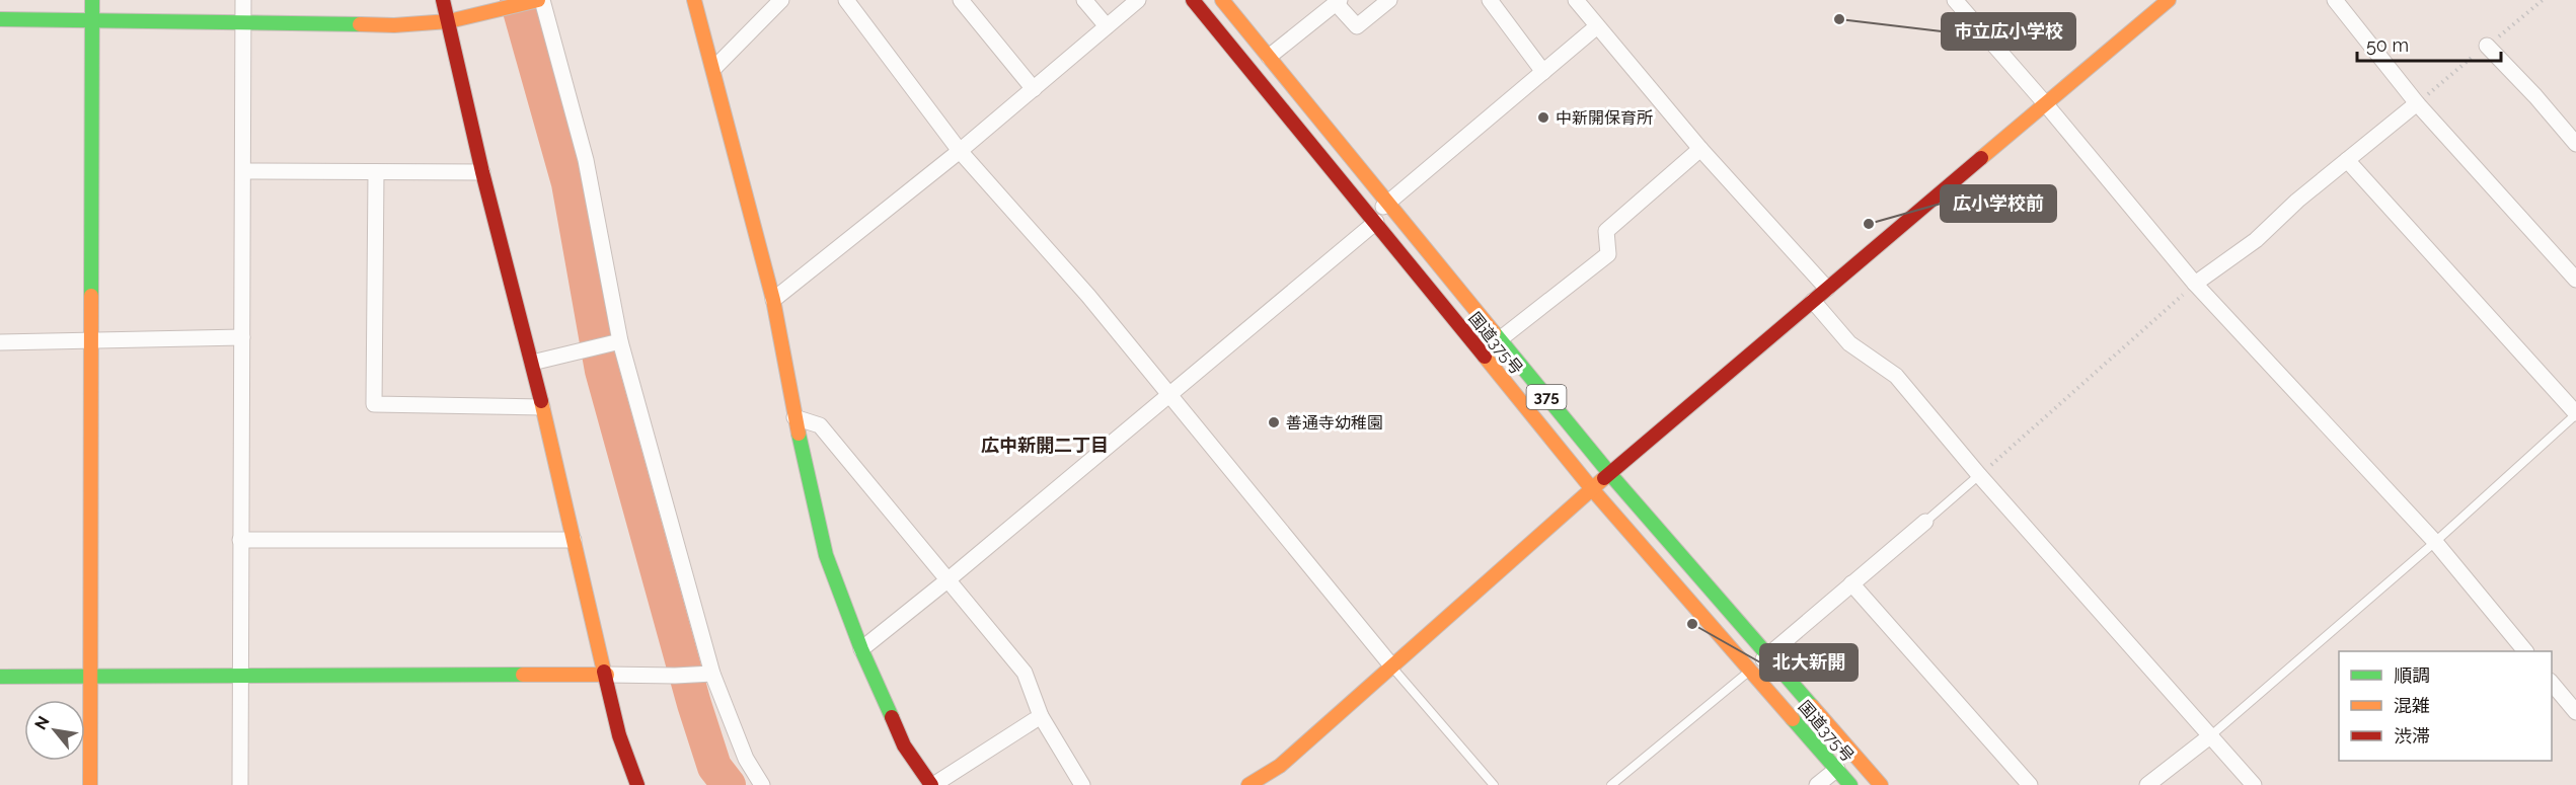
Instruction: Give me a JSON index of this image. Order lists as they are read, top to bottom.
{
  "streets": {
    "main road": ["国道375号", "375"]
  },
  "districts": ["広中新開二丁目"],
  "places": [
    "市立広小学校",
    "中新開保育所",
    "広小学校前",
    "善通寺幼稚園",
    "北大新開"
  ],
  "legend": ["順調", "混雑", "渋滞"],
  "scale_bar": "50 m",
  "north": "top left"
}
